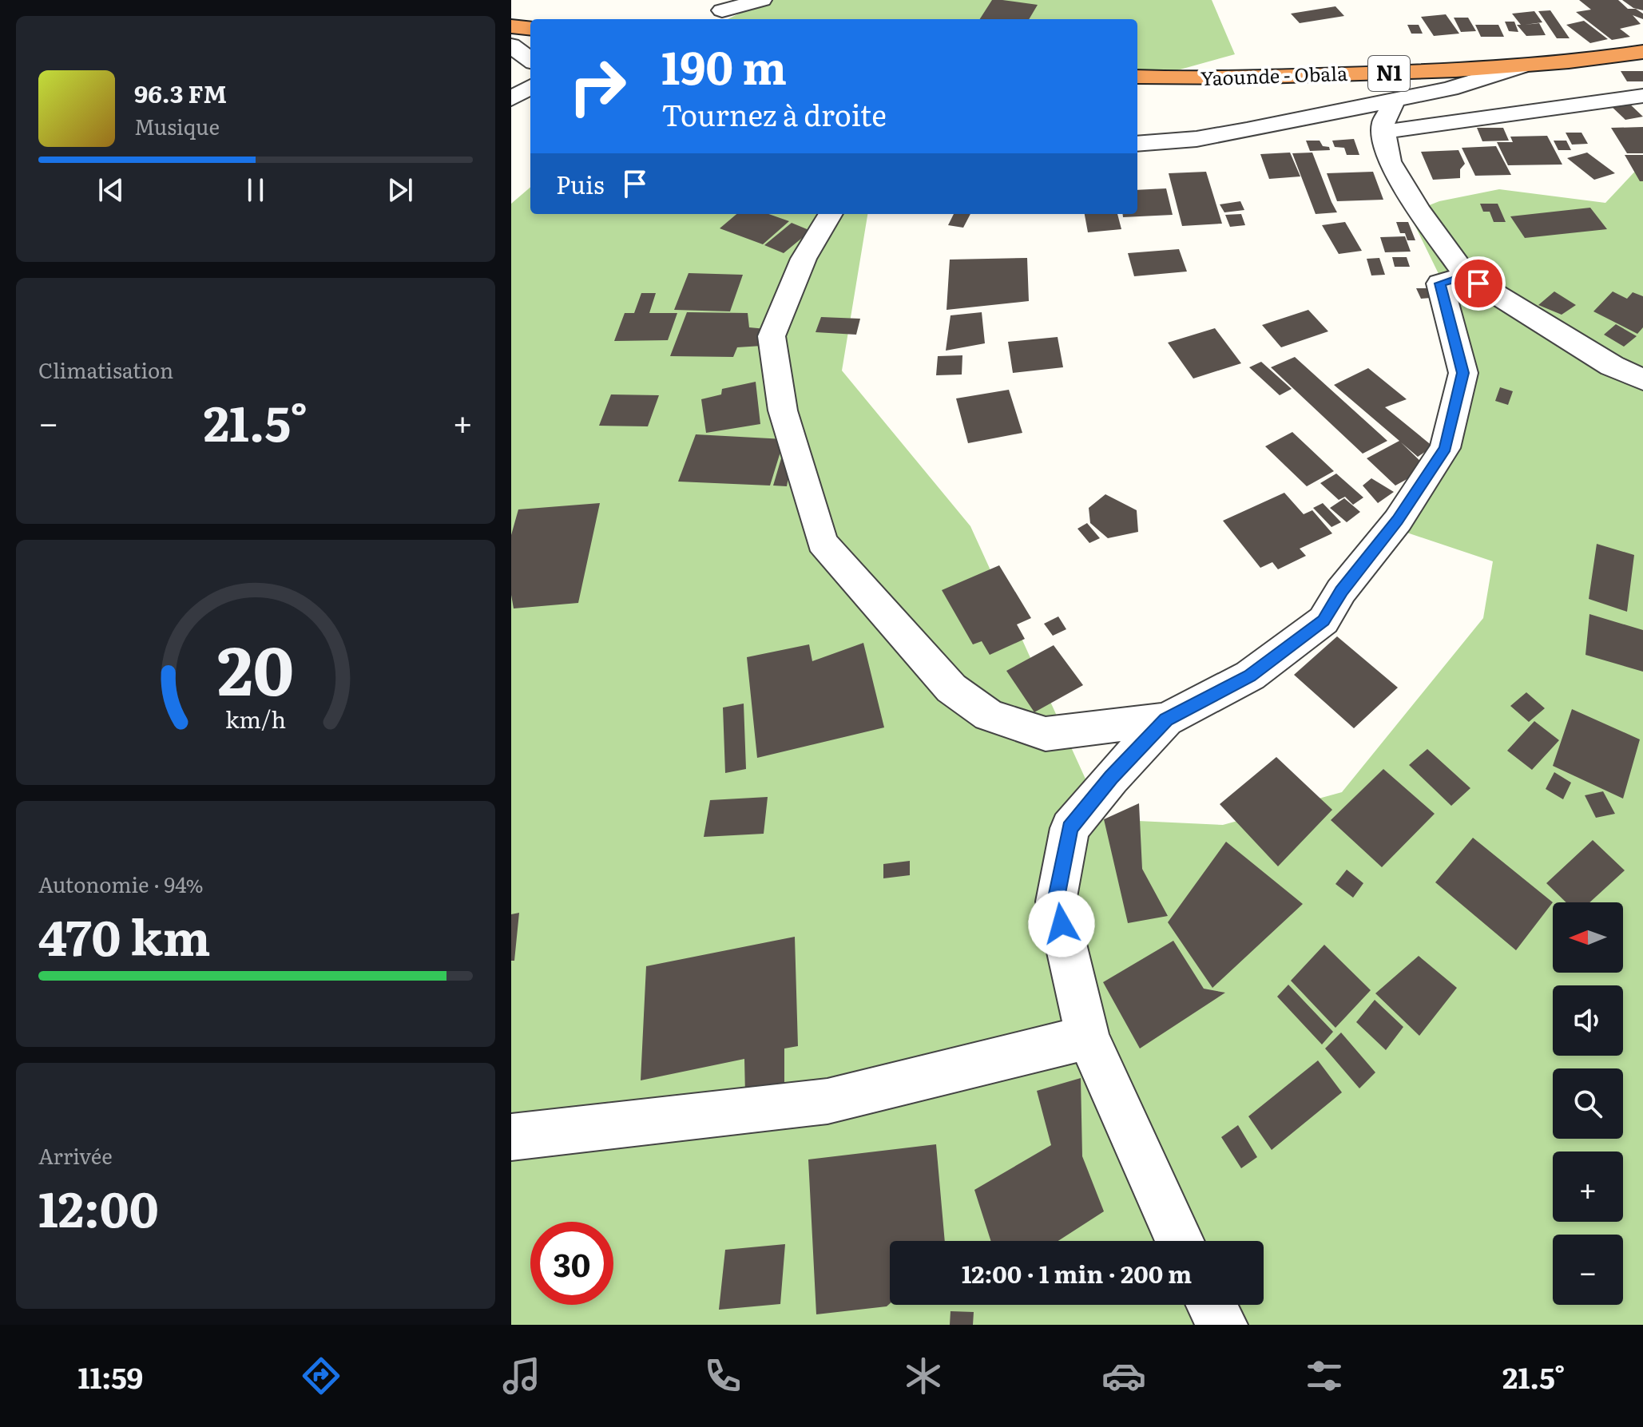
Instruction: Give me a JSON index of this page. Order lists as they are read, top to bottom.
{
  "streets": {
    "highway": ["N1", "Yaounde - Obala"]
  },
  "north": "left",
  "page": {
    "turn": ["190 m", "Tournez à droite"],
    "song": ["96.3 FM", "Musique"],
    "then": "Puis",
    "tile": [
      "Climatisation",
      ["Autonomie · 94%", "470 km"],
      ["Arrivée", "12:00"]
    ],
    "heat": ["−", "21.5°", "+"],
    "map_buttons": ["+", "−"],
    "limit": "30",
    "trip": "12:00 · 1 min · 200 m",
    "tabs": ["11:59", "21.5°"],
    "gauge": ["20", "km/h"]
  }
}
